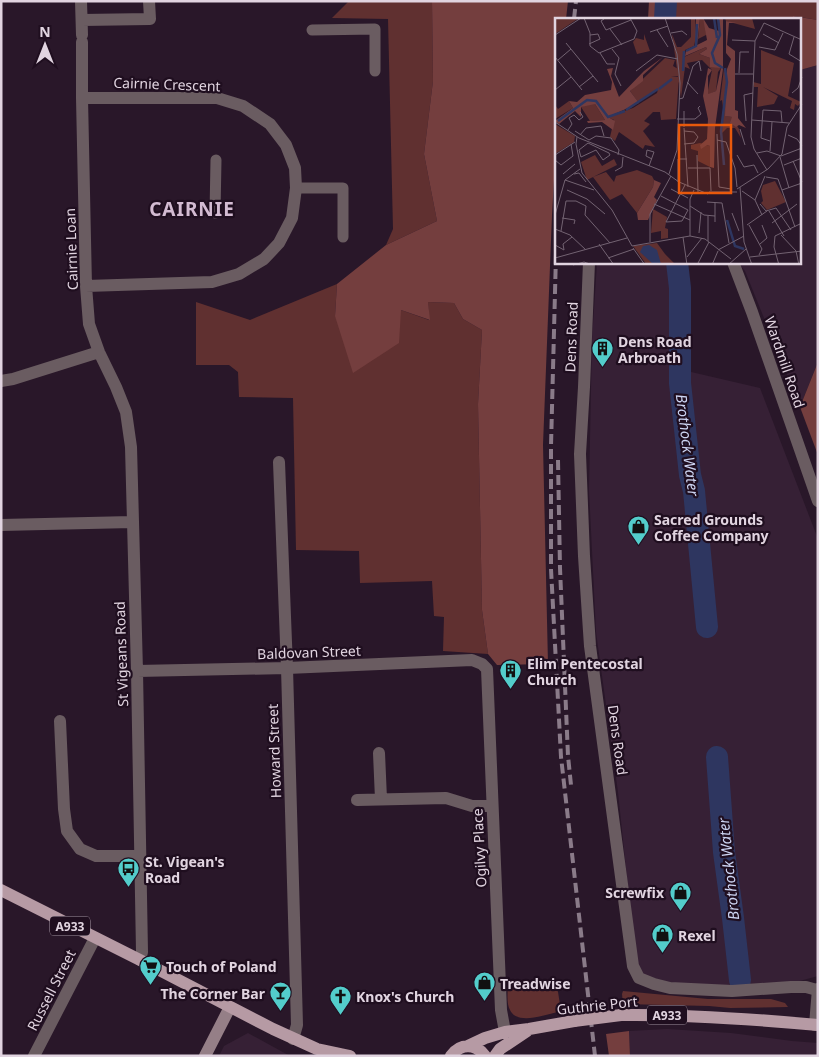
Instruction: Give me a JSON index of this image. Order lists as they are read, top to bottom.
{
  "streets": {
    "main road": ["A933", "Guthrie Port"],
    "street": [
      "Cairnie Crescent",
      "Cairnie Loan",
      "Dens Road",
      "Wardmill Road",
      "Baldovan Street",
      "St Vigeans Road",
      "Howard Street",
      "Ogilvy Place",
      "Russell Street"
    ]
  },
  "crossings": [
    ["Cairnie Crescent", "Cairnie Loan"],
    ["Cairnie Loan", "St Vigeans Road"],
    ["Baldovan Street", "St Vigeans Road"],
    ["Baldovan Street", "Howard Street"],
    ["Baldovan Street", "Ogilvy Place"],
    ["St Vigeans Road", "A933"],
    ["Howard Street", "A933"],
    ["Ogilvy Place", "Guthrie Port"],
    ["A933", "Russell Street"],
    ["A933", "Guthrie Port"]
  ],
  "districts": ["CAIRNIE"],
  "water": ["Brothock Water"],
  "places": {
    "building": ["Dens Road Arbroath", "Elim Pentecostal Church"],
    "shop": [
      "Sacred Grounds Coffee Company",
      "Screwfix",
      "Rexel",
      "Treadwise"
    ],
    "bus stop": ["St. Vigean's Road"],
    "supermarket": ["Touch of Poland"],
    "bar": ["The Corner Bar"],
    "church": ["Knox's Church"]
  },
  "north": "top"
}
